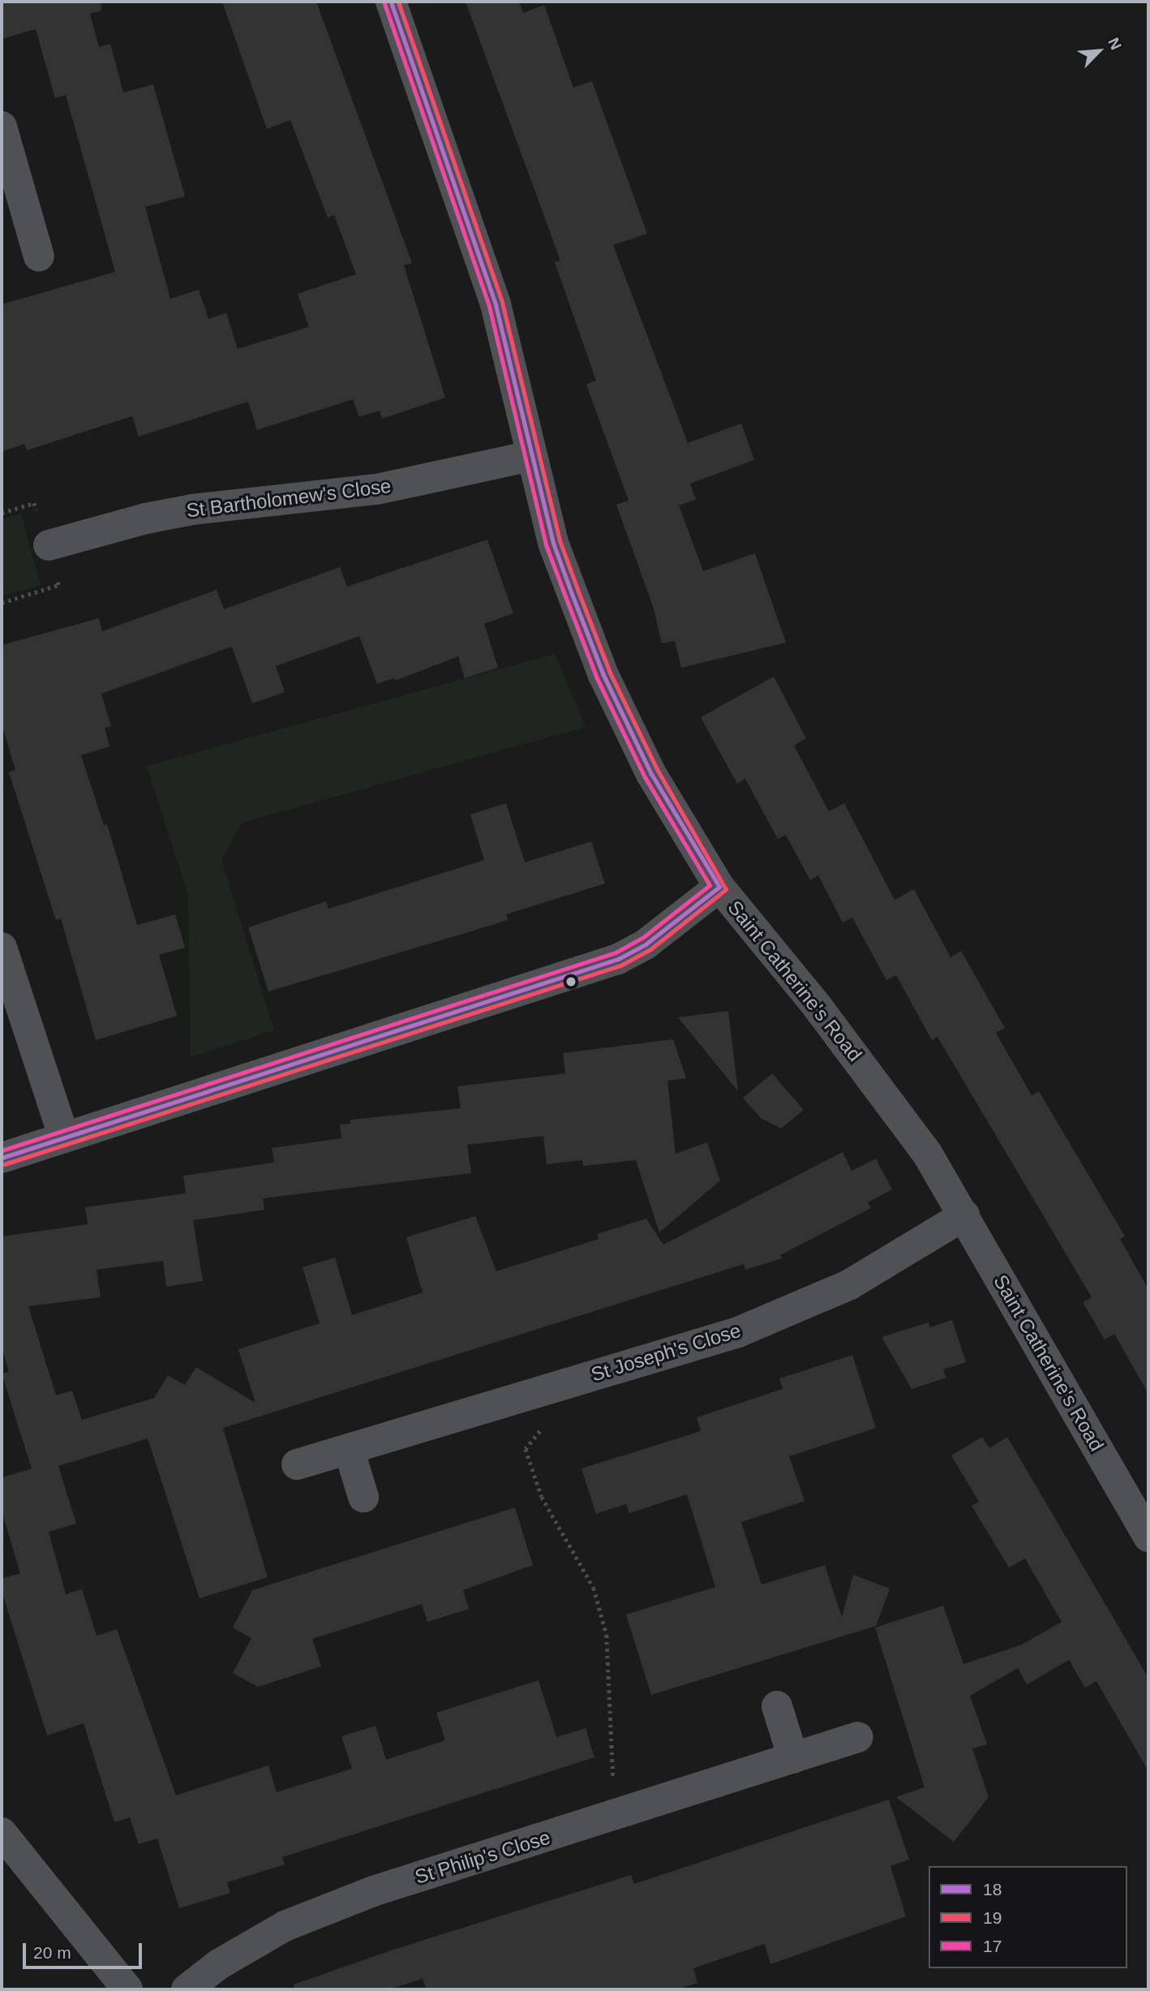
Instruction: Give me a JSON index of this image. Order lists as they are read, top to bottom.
{
  "streets": {
    "street": [
      "St Bartholomew's Close",
      "Saint Catherine's Road",
      "St Joseph's Close",
      "St Philip's Close"
    ]
  },
  "crossings": [
    ["St Bartholomew's Close", "Saint Catherine's Road"],
    ["Saint Catherine's Road", "St Joseph's Close"]
  ],
  "lines": ["transit line 18", "transit line 19", "transit line 17"],
  "legend": ["18", "19", "17"],
  "scale_bar": "20 m",
  "north": "top right"
}
